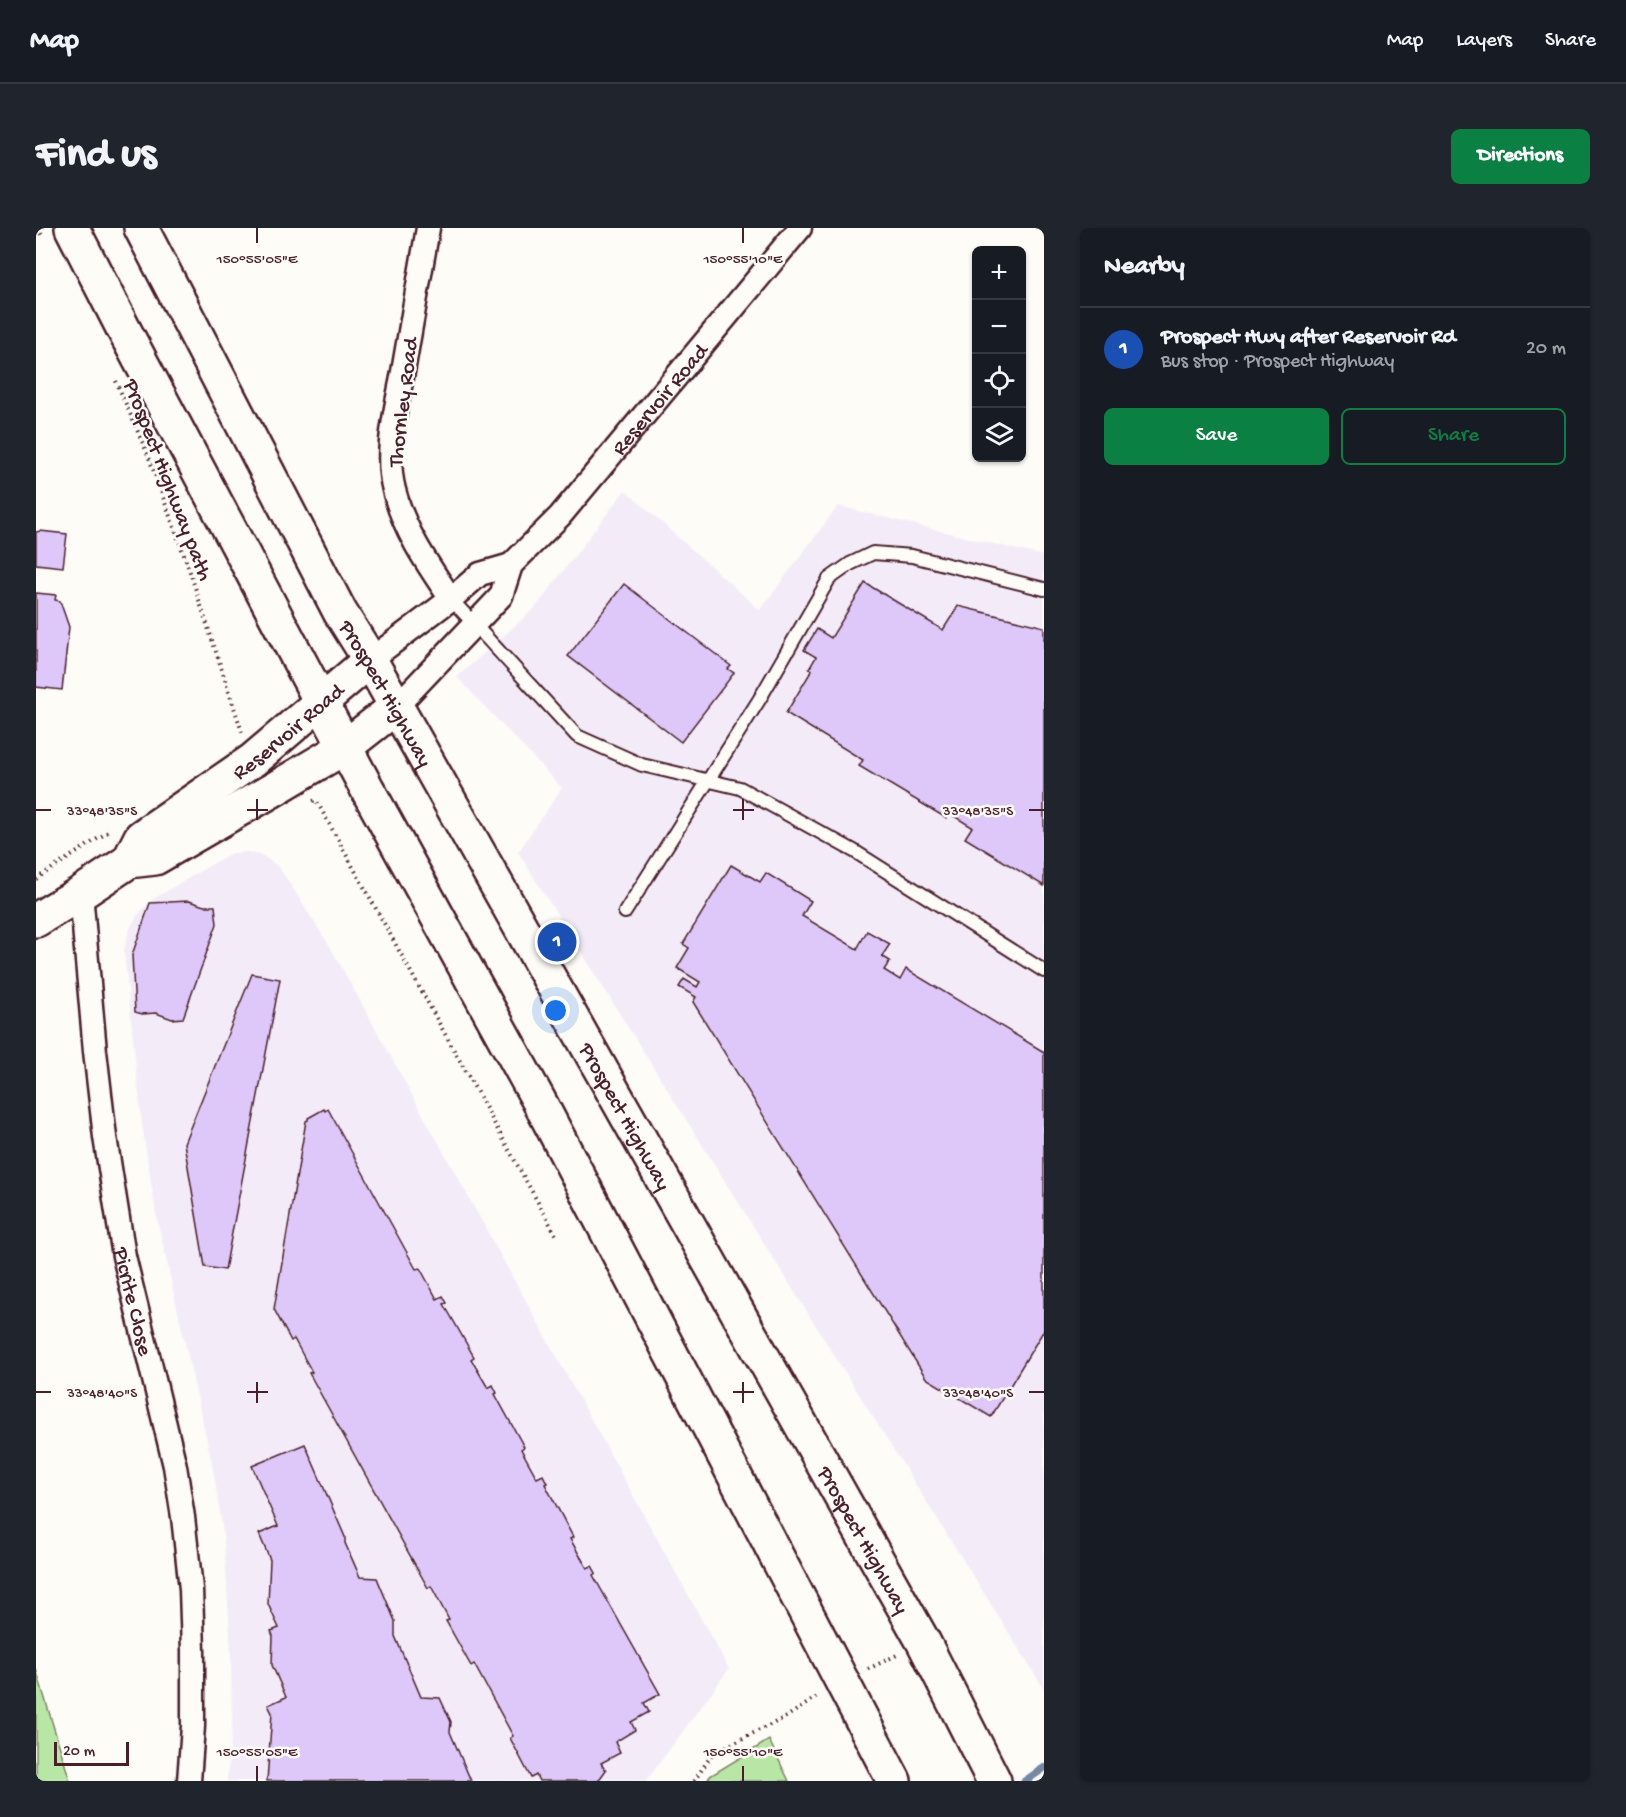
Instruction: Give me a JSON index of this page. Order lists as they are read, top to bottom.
{
  "streets": {
    "main road": ["Reservoir Road", "Prospect Highway"],
    "street": ["Thornley Road", "Picrite Close"],
    "path": ["Prospect Highway path"]
  },
  "crossings": [
    ["Reservoir Road", "Thornley Road"],
    ["Reservoir Road", "Prospect Highway"],
    ["Reservoir Road", "Picrite Close"]
  ],
  "scale_bar": "20 m",
  "page": {
    "header": "Map",
    "nav": ["Map", "Layers", "Share"],
    "buttons": [
      "Directions",
      ["Save", "Share"]
    ],
    "title": "Find us",
    "heading": "Nearby",
    "map_buttons": ["+", "−"],
    "list": [
      {
        "mark": "1",
        "name": "Prospect Hwy after Reservoir Rd",
        "note": "Bus stop · Prospect Highway",
        "value": "20 m"
      }
    ],
    "pins": "1",
    "scale": "20 m"
  },
  "coordinates": [
    "150°55'05\"E",
    "150°55'10\"E",
    "33°48'35\"S",
    "33°48'40\"S"
  ]
}
